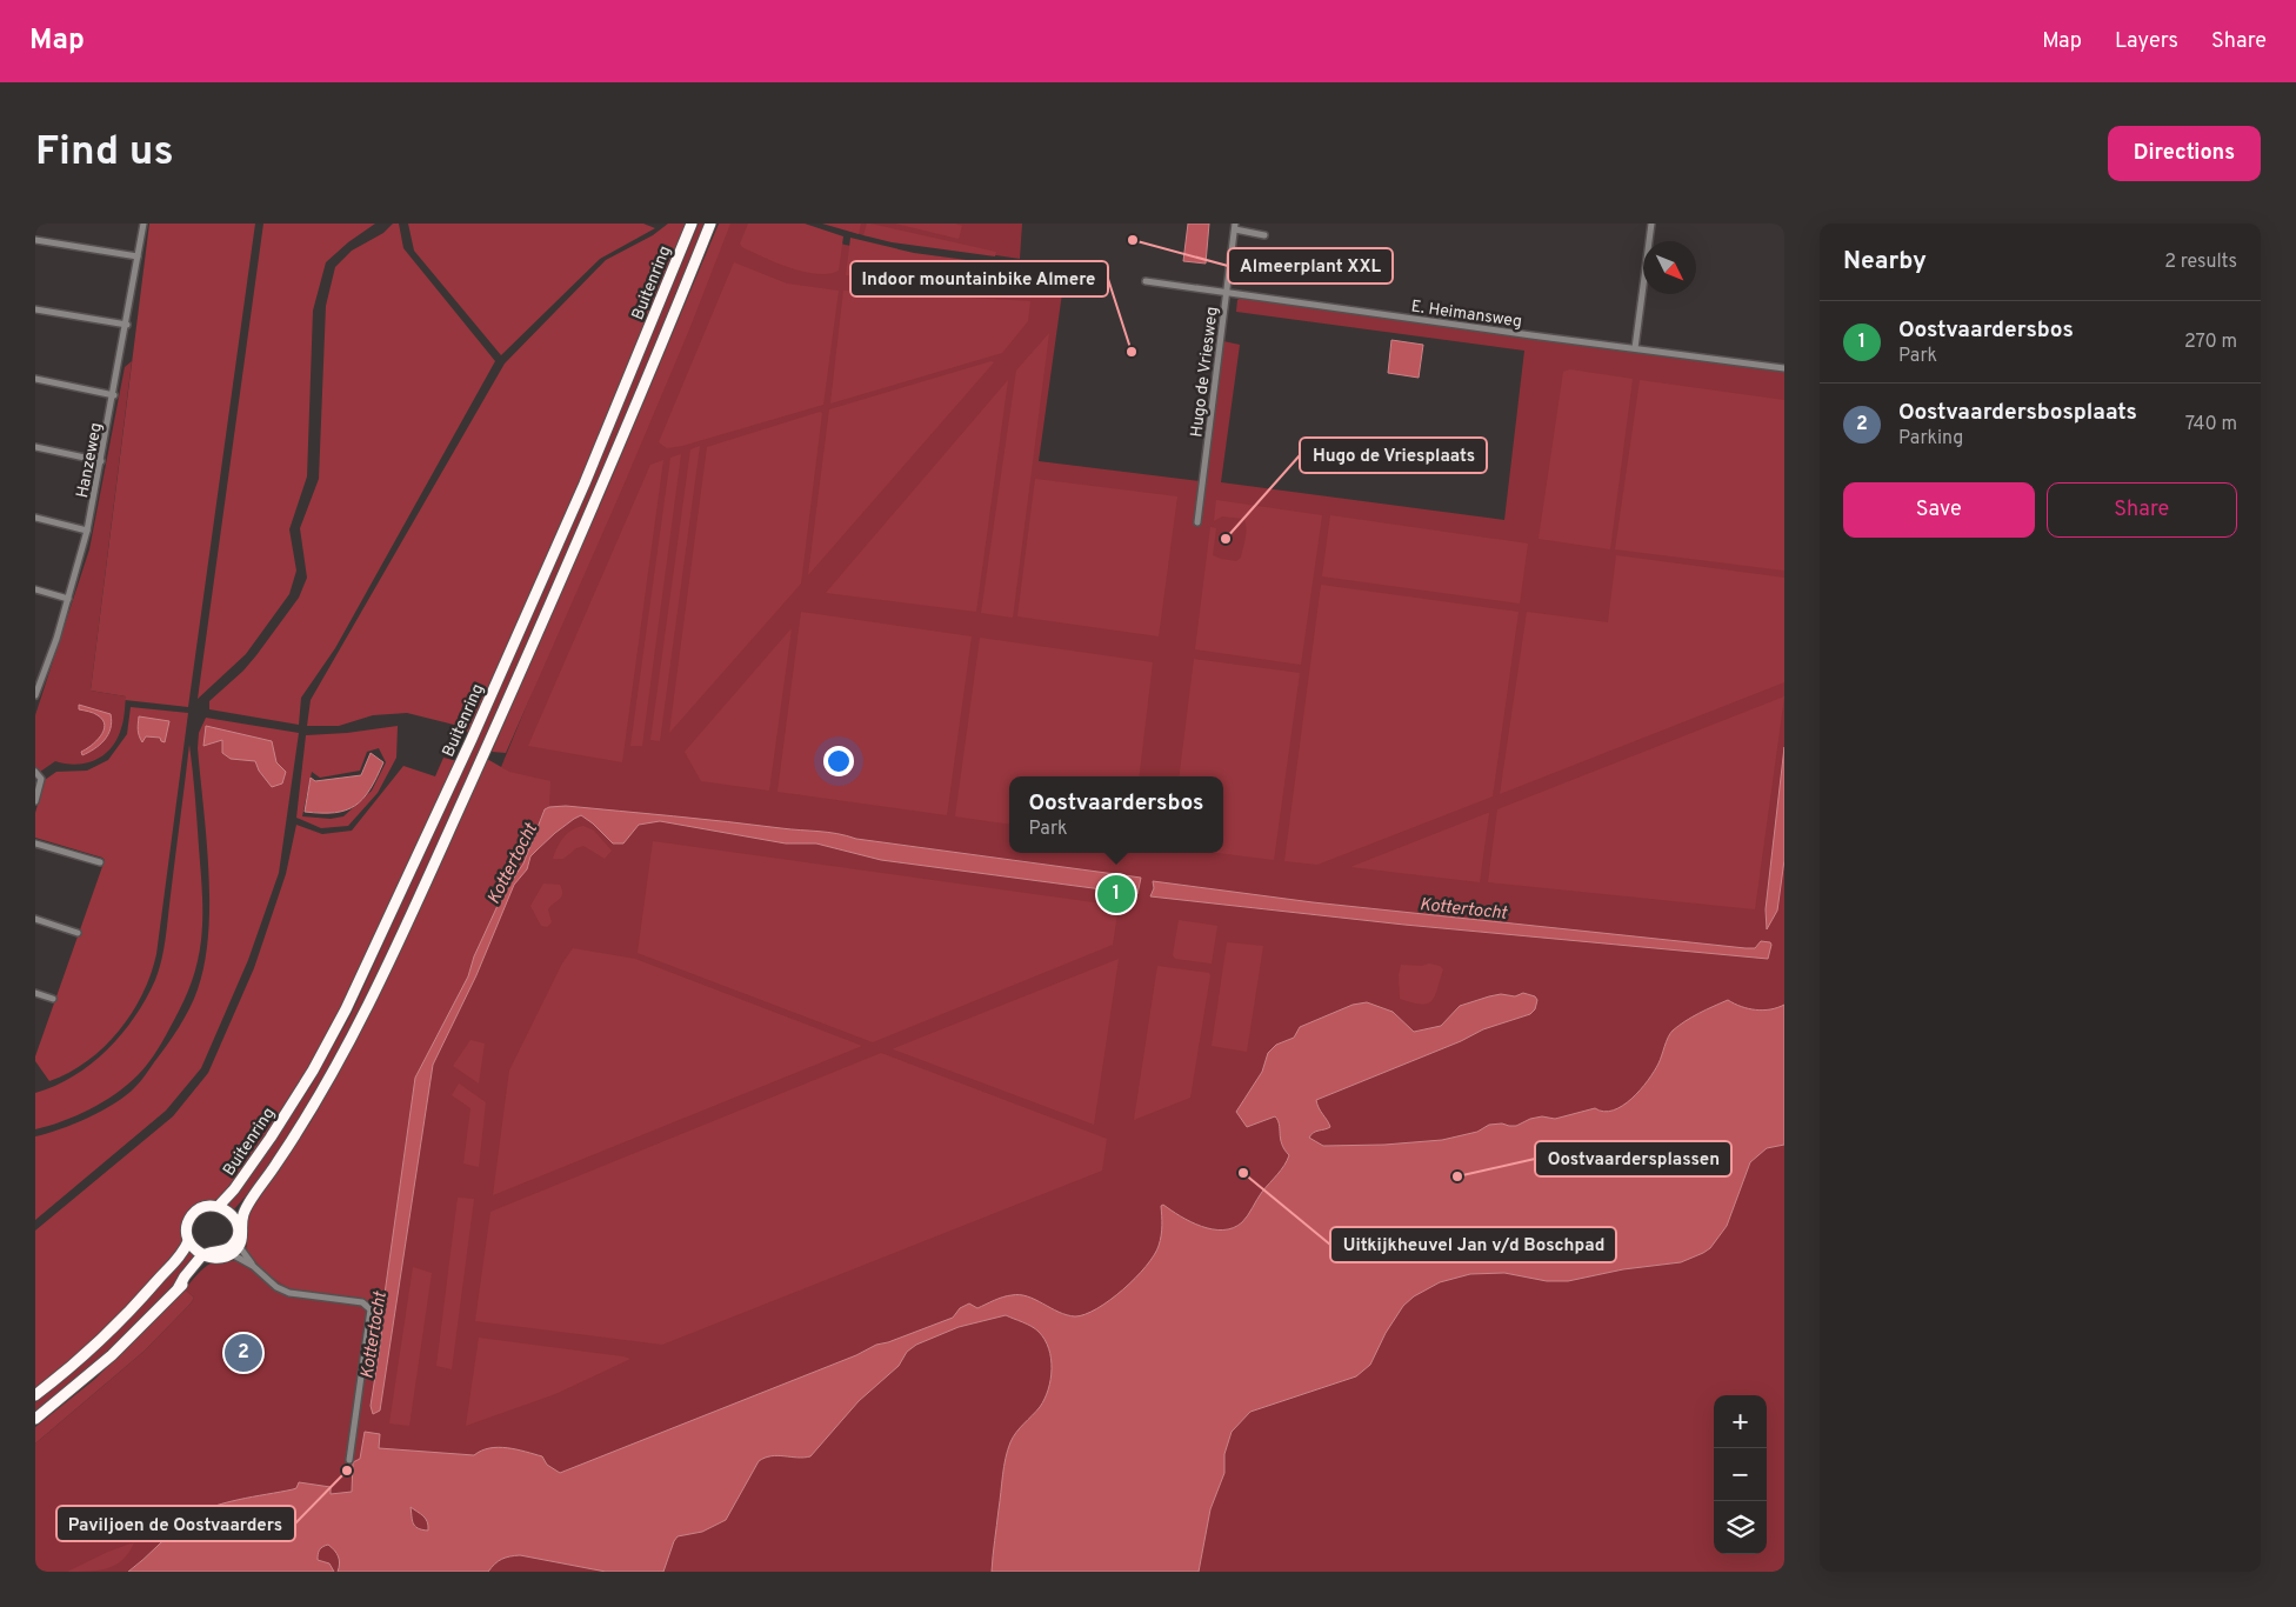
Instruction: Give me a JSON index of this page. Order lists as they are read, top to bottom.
{
  "streets": {
    "highway": ["Buitenring"],
    "street": ["E. Heimansweg", "Hugo de Vriesweg", "Hanzeweg"]
  },
  "crossings": [
    ["E. Heimansweg", "Hugo de Vriesweg"]
  ],
  "water": ["Kottertocht"],
  "places": [
    "Almeerplant XXL",
    "Indoor mountainbike Almere",
    "Hugo de Vriesplaats",
    "Uitkijkheuvel Jan v/d Boschpad",
    "Oostvaardersplassen",
    "Paviljoen de Oostvaarders"
  ],
  "north": "bottom right",
  "page": {
    "header": "Map",
    "nav": ["Map", "Layers", "Share"],
    "buttons": [
      "Directions",
      ["Save", "Share"]
    ],
    "title": "Find us",
    "heading": ["Nearby", "2 results"],
    "list": [
      {
        "mark": "1",
        "name": "Oostvaardersbos",
        "note": "Park",
        "value": "270 m"
      },
      {
        "mark": "2",
        "name": "Oostvaardersbosplaats",
        "note": "Parking",
        "value": "740 m"
      }
    ],
    "popup": ["Oostvaardersbos", "Park"],
    "pins": ["1", "2"],
    "map_buttons": ["+", "−"]
  }
}
